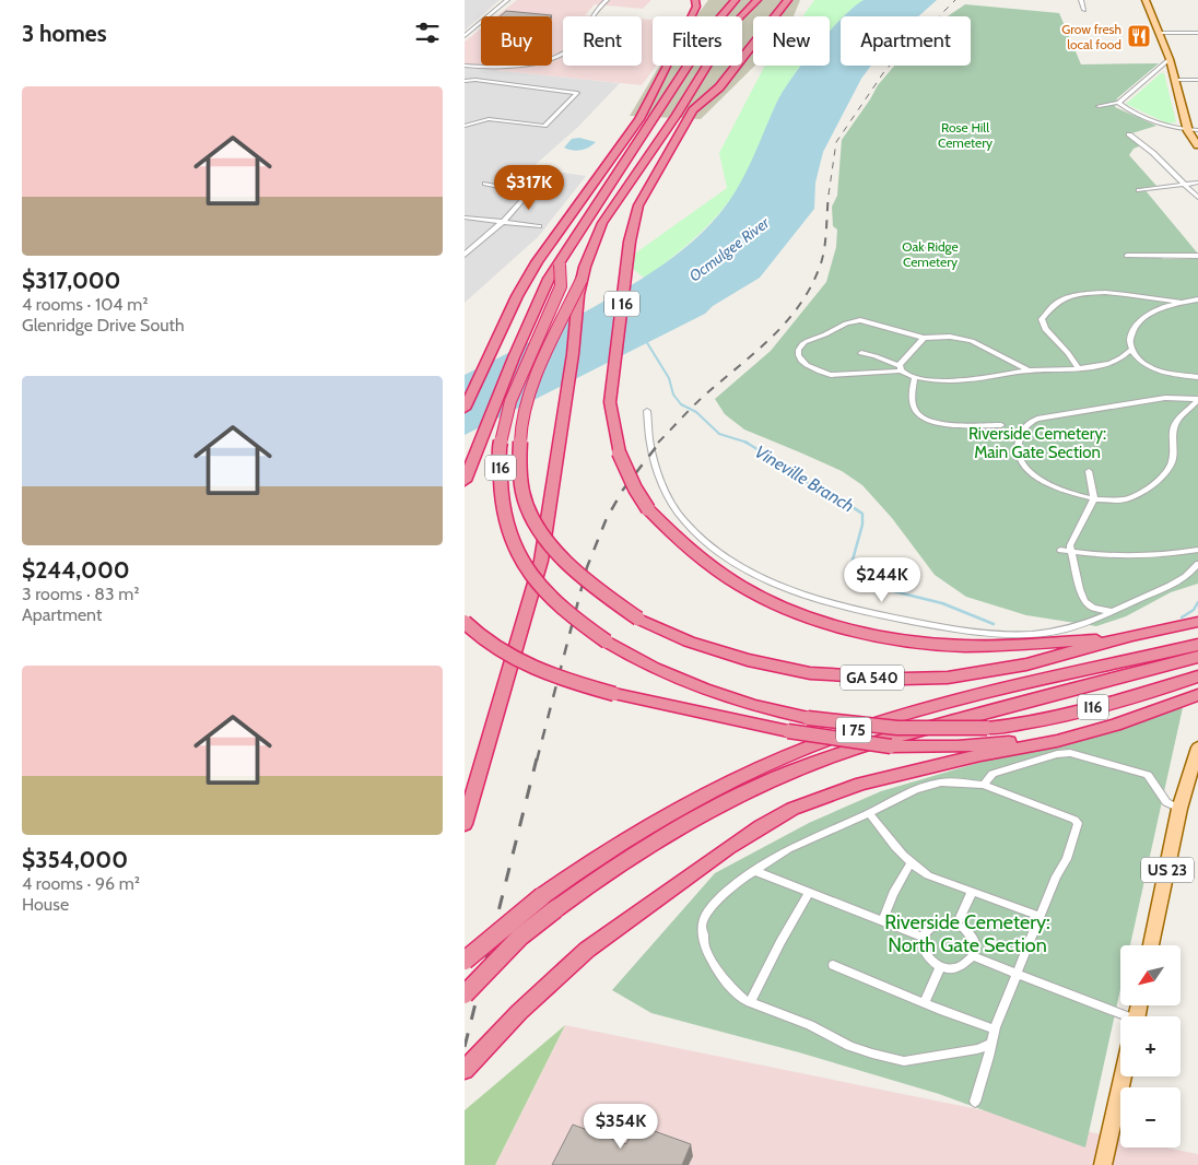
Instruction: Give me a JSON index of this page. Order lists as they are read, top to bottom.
{
  "streets": {
    "highway": [
      "I 16",
      "I16",
      "GA 540",
      "I 75"
    ],
    "main road": ["US 23"]
  },
  "crossings": [
    ["I 16", "GA 540"]
  ],
  "water": ["Ocmulgee River", "Vineville Branch"],
  "parks": [
    "Rose Hill Cemetery",
    "Oak Ridge Cemetery",
    "Riverside Cemetery: Main Gate Section",
    "Riverside Cemetery: North Gate Section"
  ],
  "places": {
    "restaurant": ["Grow fresh local food"]
  },
  "north": "bottom left",
  "page": {
    "heading": "3 homes",
    "chip": [
      "Buy",
      "Rent",
      "Filters",
      "New",
      "Apartment"
    ],
    "list": [
      {
        "name": "$317,000",
        "note": "4 rooms · 104 m² · Glenridge Drive South"
      },
      {
        "name": "$244,000",
        "note": "3 rooms · 83 m² · Apartment"
      },
      {
        "name": "$354,000",
        "note": "4 rooms · 96 m² · House"
      }
    ],
    "price": ["$317K", "$244K", "$354K"],
    "map_buttons": ["+", "−"]
  }
}
